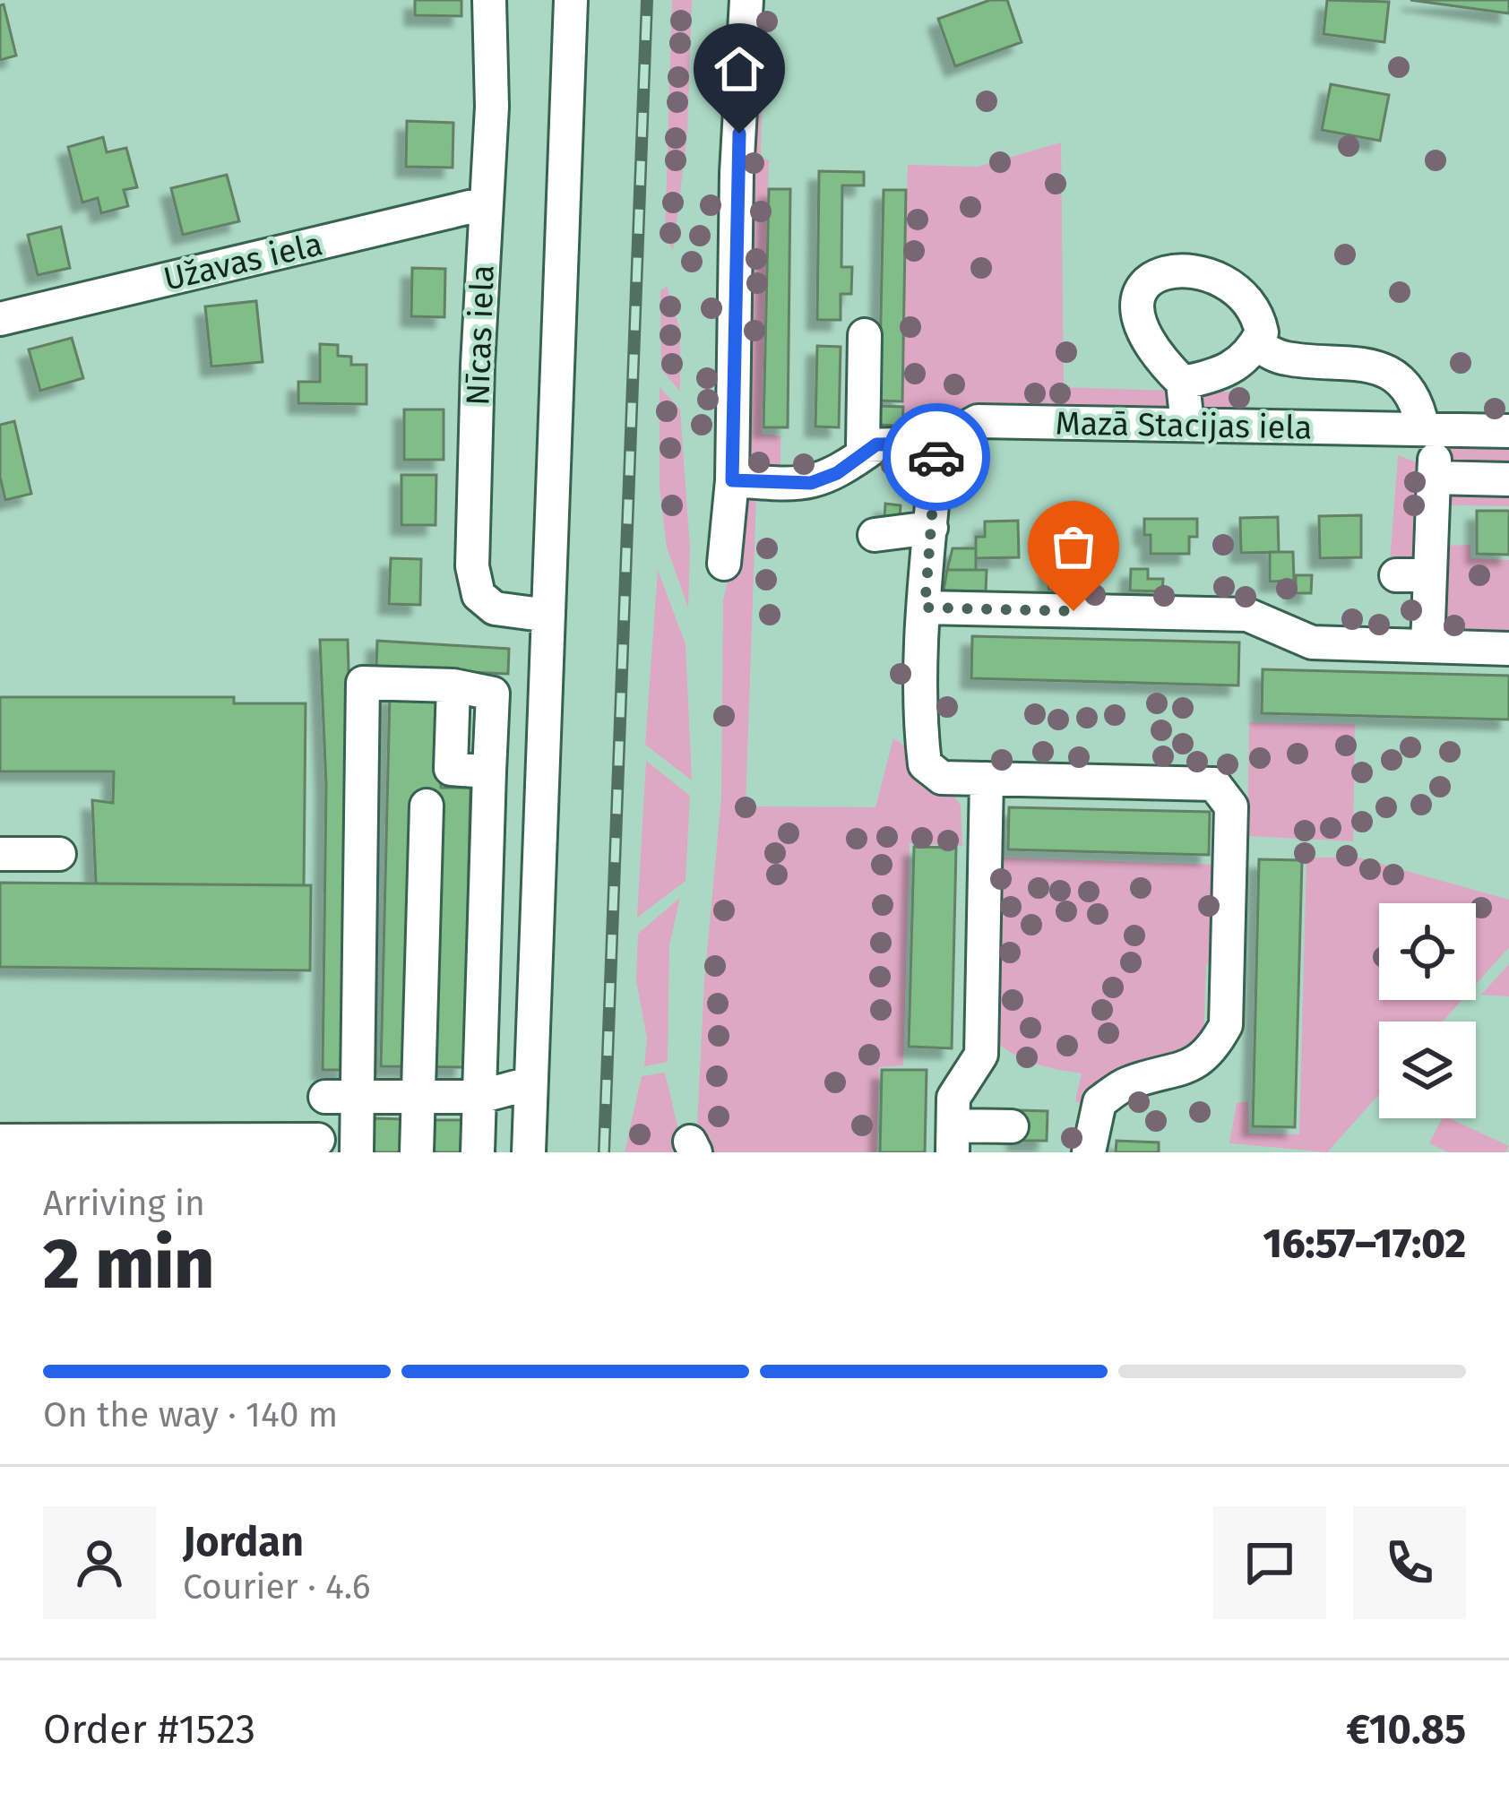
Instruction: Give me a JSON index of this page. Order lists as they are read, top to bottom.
{
  "streets": {
    "street": ["Užavas iela", "Nīcas iela", "Mazā Stacijas iela"]
  },
  "crossings": [
    ["Užavas iela", "Nīcas iela"]
  ],
  "page": {
    "heading": ["2 min", "Arriving in", "16:57–17:02"],
    "panel": [
      "Jordan",
      "Courier · 4.6",
      "Order #1523",
      "€10.85"
    ],
    "bar": "On the way · 140 m"
  }
}
